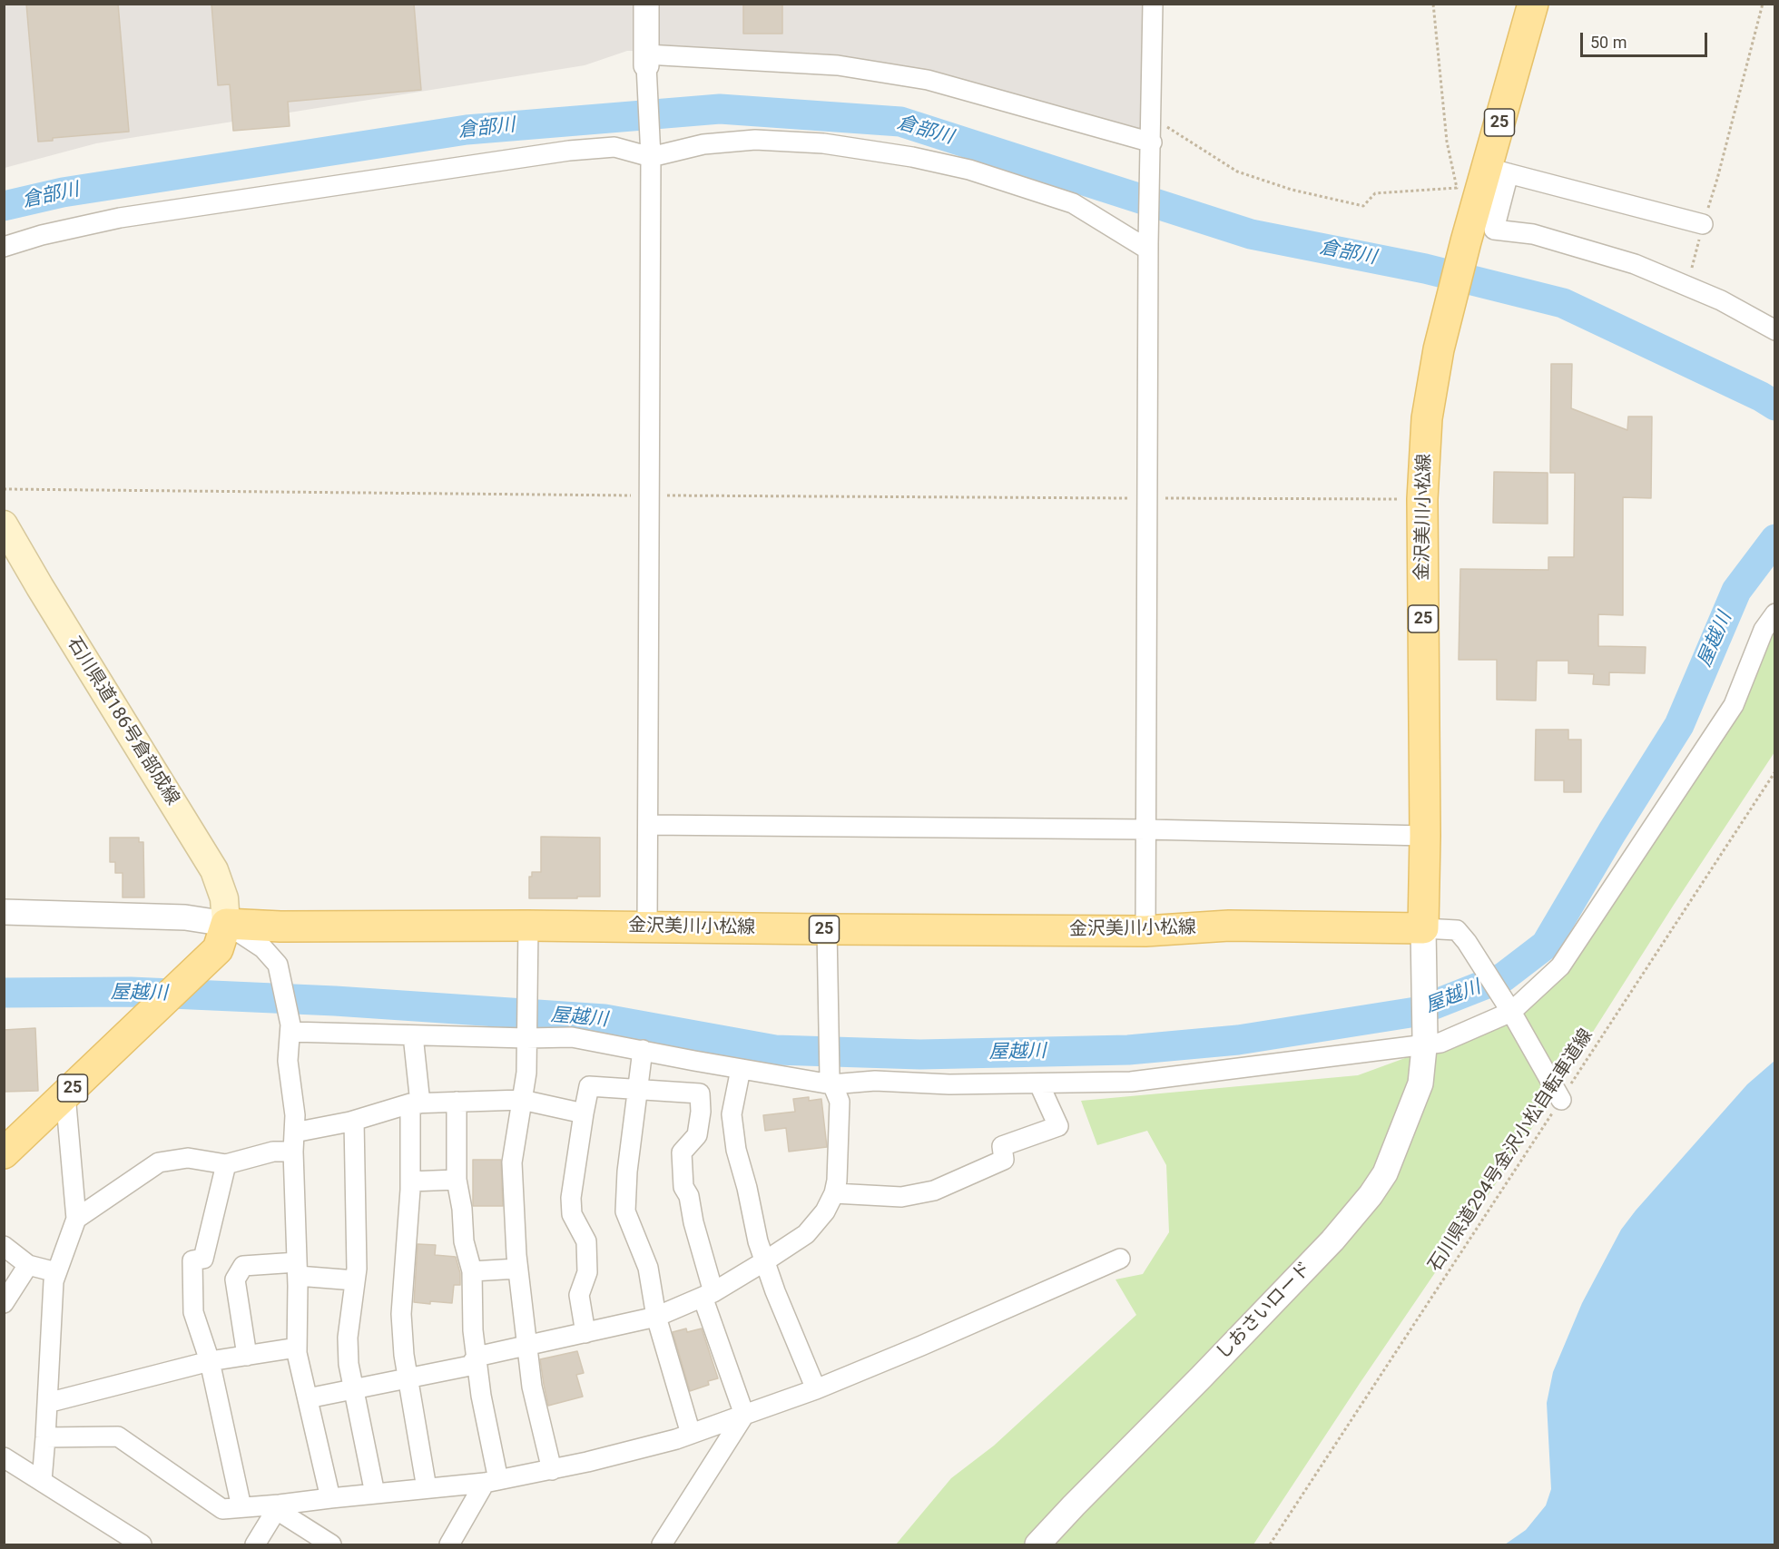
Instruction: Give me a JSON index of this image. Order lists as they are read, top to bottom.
{
  "streets": {
    "main road": ["25", "金沢美川小松線", "石川県道186号倉部成線"],
    "street": ["しおさいロード"],
    "path": ["石川県道294号金沢小松自転車道線"]
  },
  "crossings": [
    ["25", "金沢美川小松線"],
    ["25", "石川県道186号倉部成線"],
    ["金沢美川小松線", "石川県道186号倉部成線"],
    ["金沢美川小松線", "しおさいロード"]
  ],
  "water": ["倉部川", "屋越川"],
  "scale_bar": "50 m"
}
